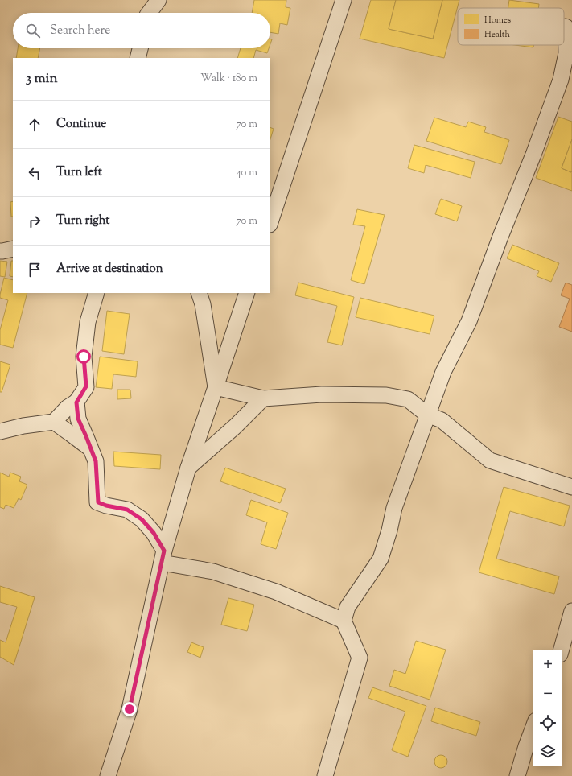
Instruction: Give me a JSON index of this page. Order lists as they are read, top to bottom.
{
  "legend": ["Homes", "Health"],
  "page": {
    "search": "Search here",
    "heading": ["3 min", "Walk · 180 m"],
    "list": [
      ["Continue", "70 m"],
      ["Turn left", "40 m"],
      ["Turn right", "70 m"],
      "Arrive at destination"
    ],
    "map_buttons": ["+", "−"]
  }
}
